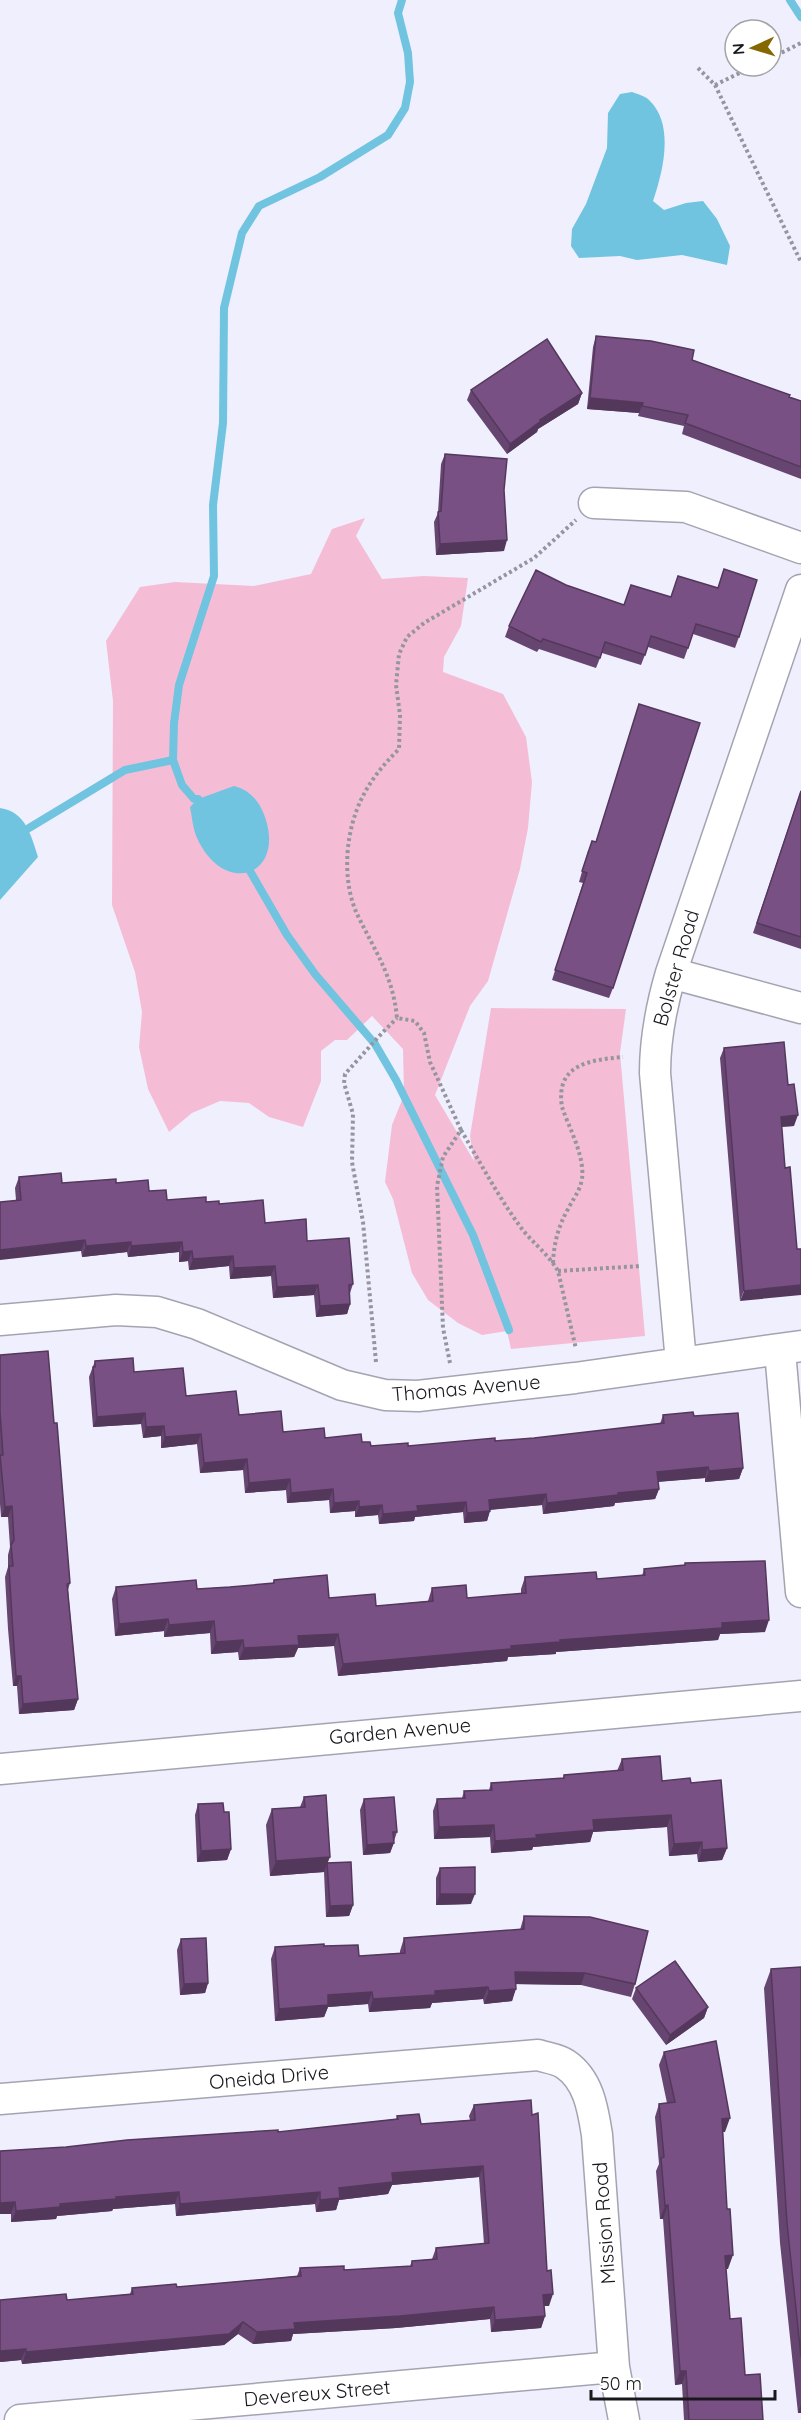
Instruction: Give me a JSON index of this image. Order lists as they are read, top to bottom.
{
  "streets": {
    "street": [
      "Bolster Road",
      "Thomas Avenue",
      "Garden Avenue",
      "Oneida Drive",
      "Mission Road",
      "Devereux Street"
    ]
  },
  "crossings": [
    ["Bolster Road", "Thomas Avenue"],
    ["Oneida Drive", "Mission Road"],
    ["Mission Road", "Devereux Street"]
  ],
  "scale_bar": "50 m",
  "north": "left"
}
